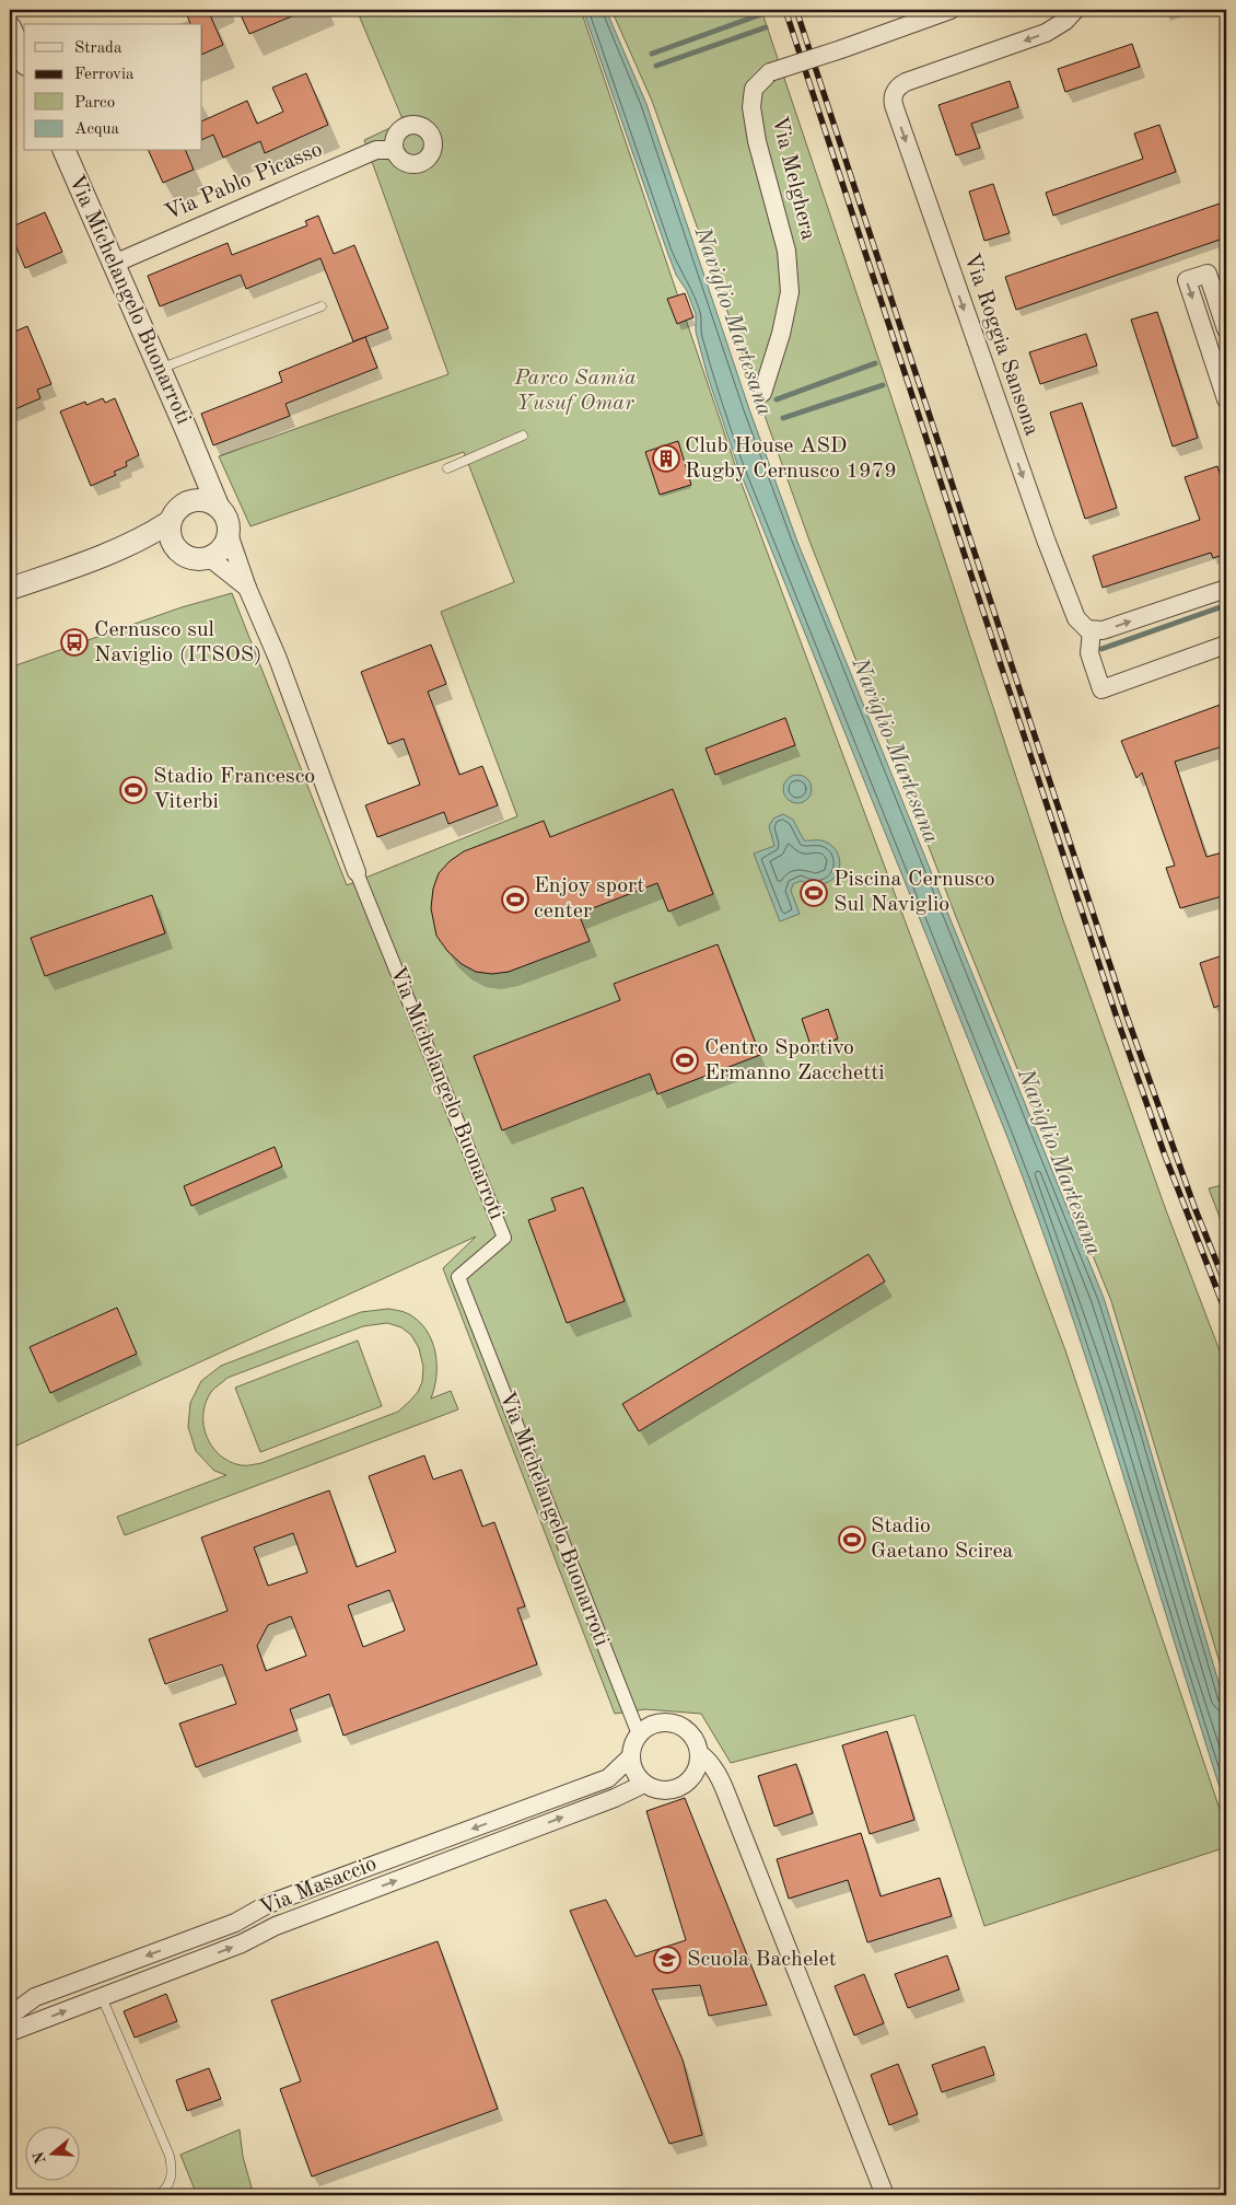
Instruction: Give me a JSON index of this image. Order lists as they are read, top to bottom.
{
  "streets": {
    "street": [
      "Via Melghera",
      "Via Pablo Picasso",
      "Via Michelangelo Buonarroti",
      "Via Roggia Sansona",
      "Via Masaccio"
    ]
  },
  "crossings": [
    ["Via Pablo Picasso", "Via Michelangelo Buonarroti"],
    ["Via Michelangelo Buonarroti", "Via Masaccio"]
  ],
  "water": ["Naviglio Martesana"],
  "parks": ["Parco Samia Yusuf Omar"],
  "places": {
    "building": ["Club House ASD Rugby Cernusco 1979"],
    "bus stop": ["Cernusco sul Naviglio (ITSOS)"],
    "sports": [
      "Stadio Francesco Viterbi",
      "Piscina Cernusco Sul Naviglio",
      "Enjoy sport center",
      "Centro Sportivo Ermanno Zacchetti",
      "Stadio Gaetano Scirea"
    ],
    "school or university": ["Scuola Bachelet"]
  },
  "legend": [
    "Strada",
    "Ferrovia",
    "Parco",
    "Acqua"
  ],
  "north": "left"
}
